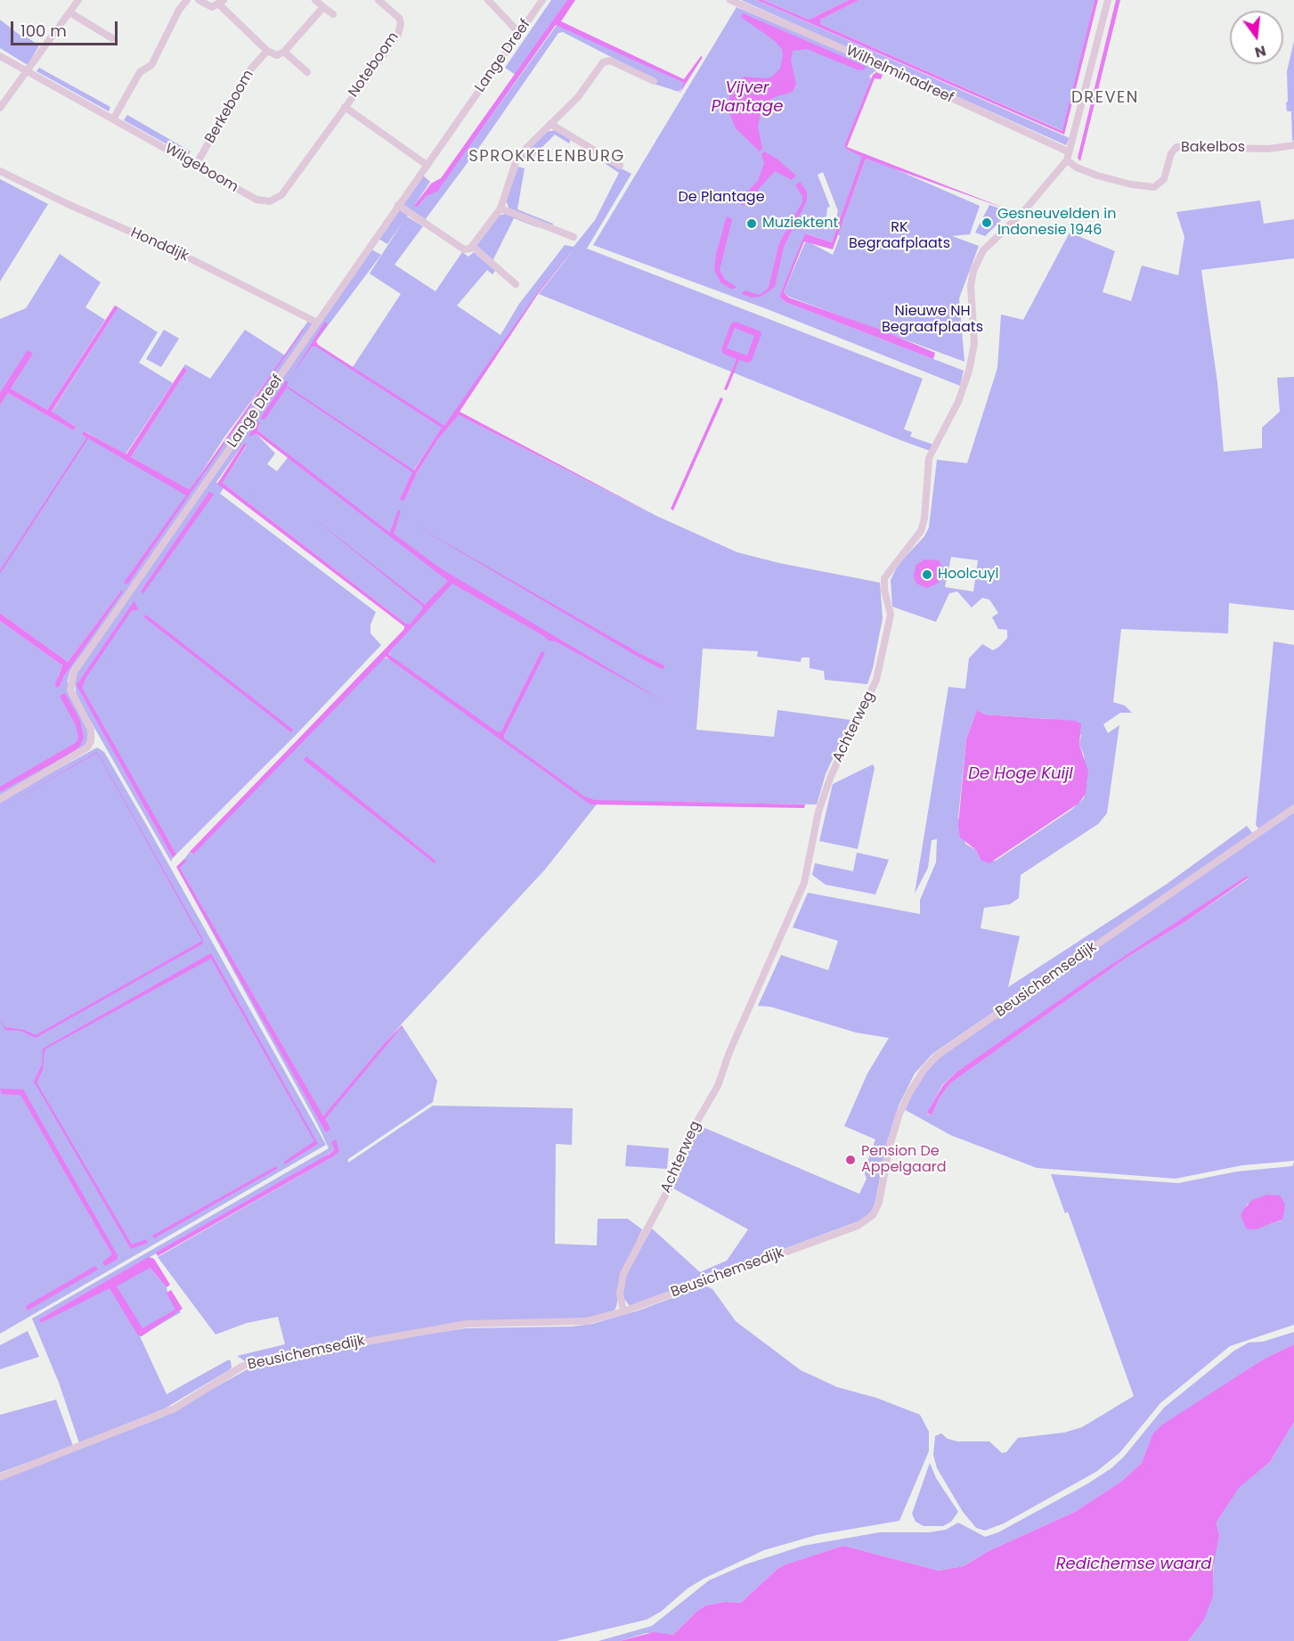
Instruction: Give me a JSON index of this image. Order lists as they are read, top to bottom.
{
  "streets": {
    "street": [
      "Lange Dreef",
      "Noteboom",
      "Wilhelminadreef",
      "Berkeboom",
      "Bakelbos",
      "Wilgeboom",
      "Honddijk",
      "Achterweg",
      "Beusichemsedijk"
    ]
  },
  "crossings": [
    ["Lange Dreef", "Honddijk"],
    ["Noteboom", "Wilgeboom"],
    ["Wilhelminadreef", "Bakelbos"],
    ["Wilhelminadreef", "Achterweg"],
    ["Berkeboom", "Wilgeboom"],
    ["Bakelbos", "Achterweg"],
    ["Achterweg", "Beusichemsedijk"]
  ],
  "districts": ["DREVEN", "SPROKKELENBURG"],
  "water": ["Vijver Plantage", "De Hoge Kuijl", "Redichemse waard"],
  "parks": ["De Plantage", "RK Begraafplaats", "Nieuwe NH Begraafplaats"],
  "places": [
    "Gesneuvelden in Indonesie 1946",
    "Muziektent",
    "Hoolcuyl",
    "Pension De Appelgaard"
  ],
  "scale_bar": "100 m",
  "north": "bottom"
}
